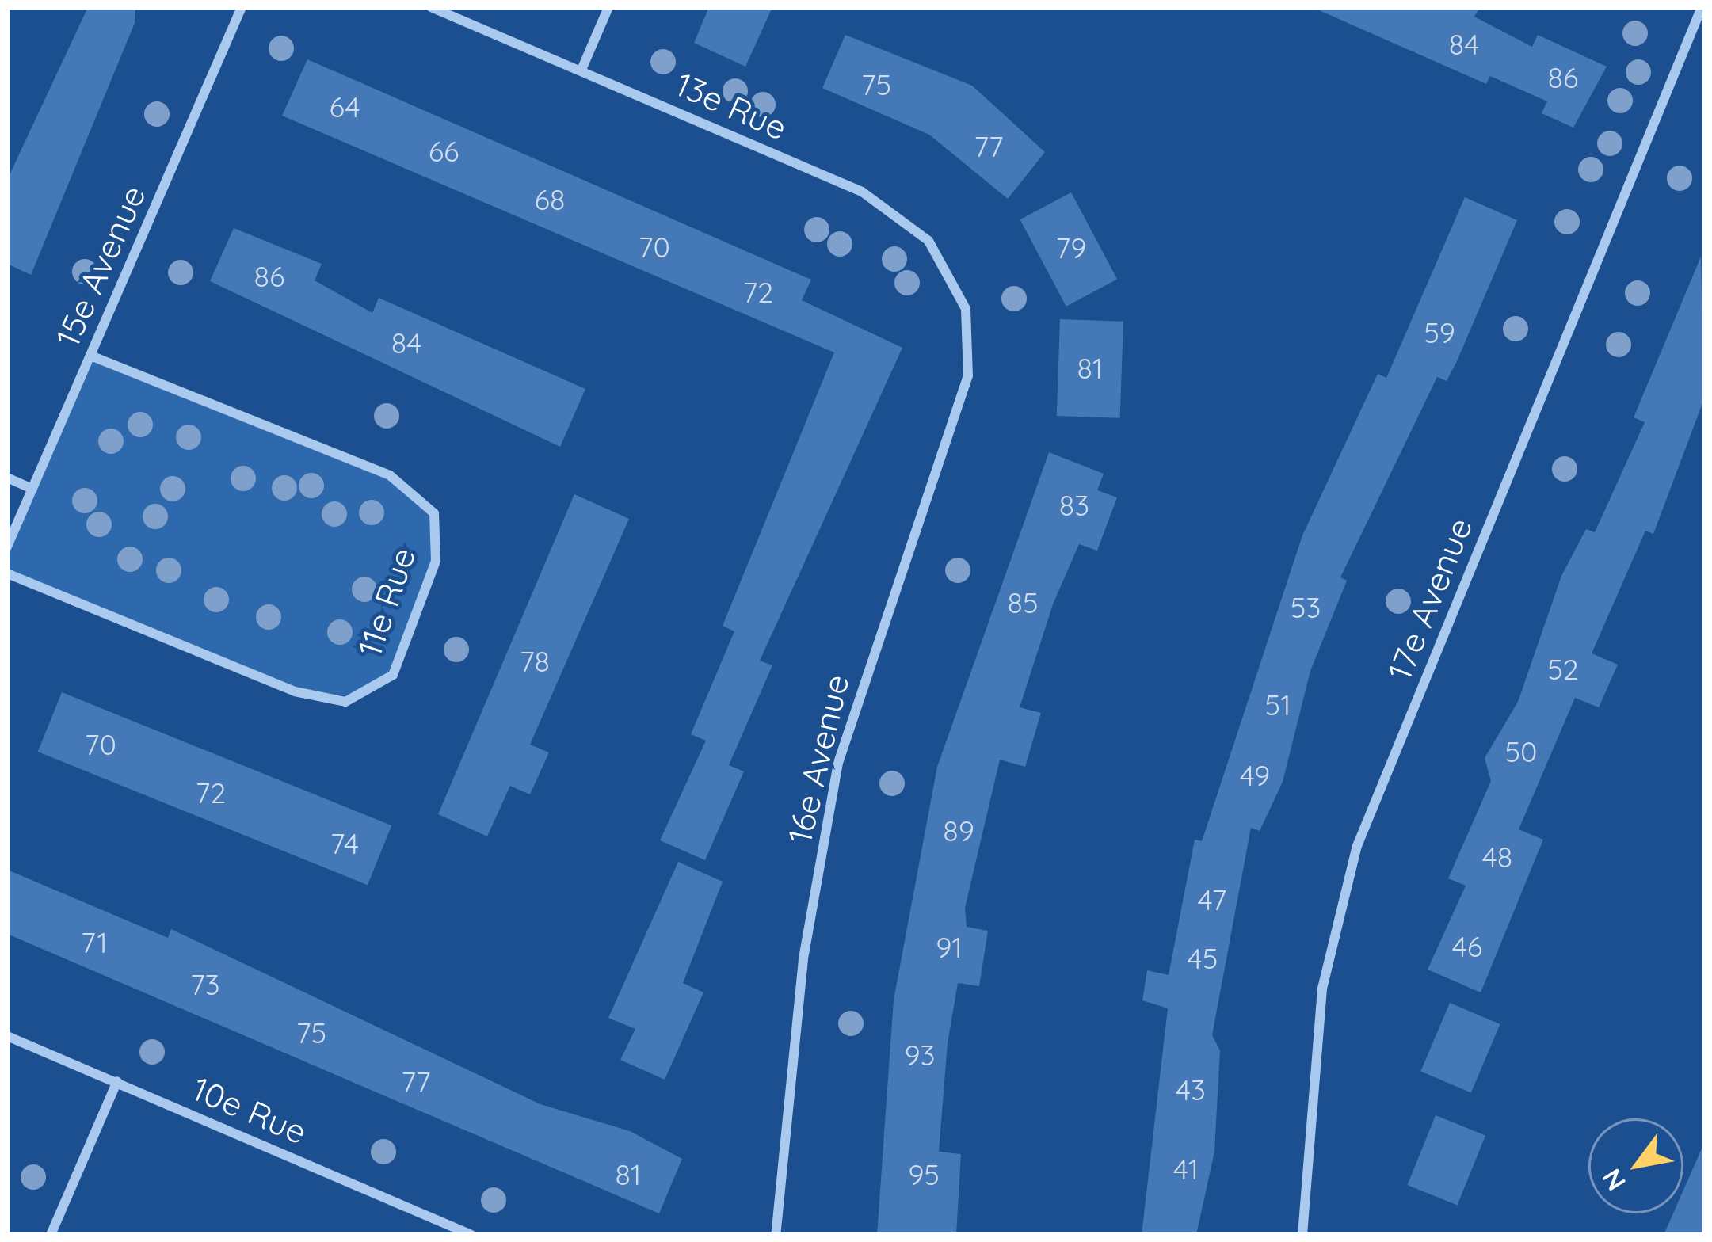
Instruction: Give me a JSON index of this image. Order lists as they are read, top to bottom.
{
  "streets": {
    "street": [
      "13e Rue",
      "15e Avenue",
      "17e Avenue",
      "11e Rue",
      "16e Avenue",
      "10e Rue"
    ]
  },
  "crossings": [
    ["13e Rue", "16e Avenue"],
    ["15e Avenue", "11e Rue"]
  ],
  "house_numbers": [
    "84",
    "86",
    "75",
    "64",
    "77",
    "66",
    "68",
    "70",
    "79",
    "86",
    "72",
    "59",
    "84",
    "81",
    "83",
    "85",
    "53",
    "78",
    "52",
    "51",
    "70",
    "50",
    "49",
    "72",
    "89",
    "74",
    "48",
    "47",
    "71",
    "46",
    "91",
    "45",
    "73",
    "75",
    "93",
    "77",
    "43",
    "41",
    "81",
    "95"
  ],
  "north": "bottom left"
}
